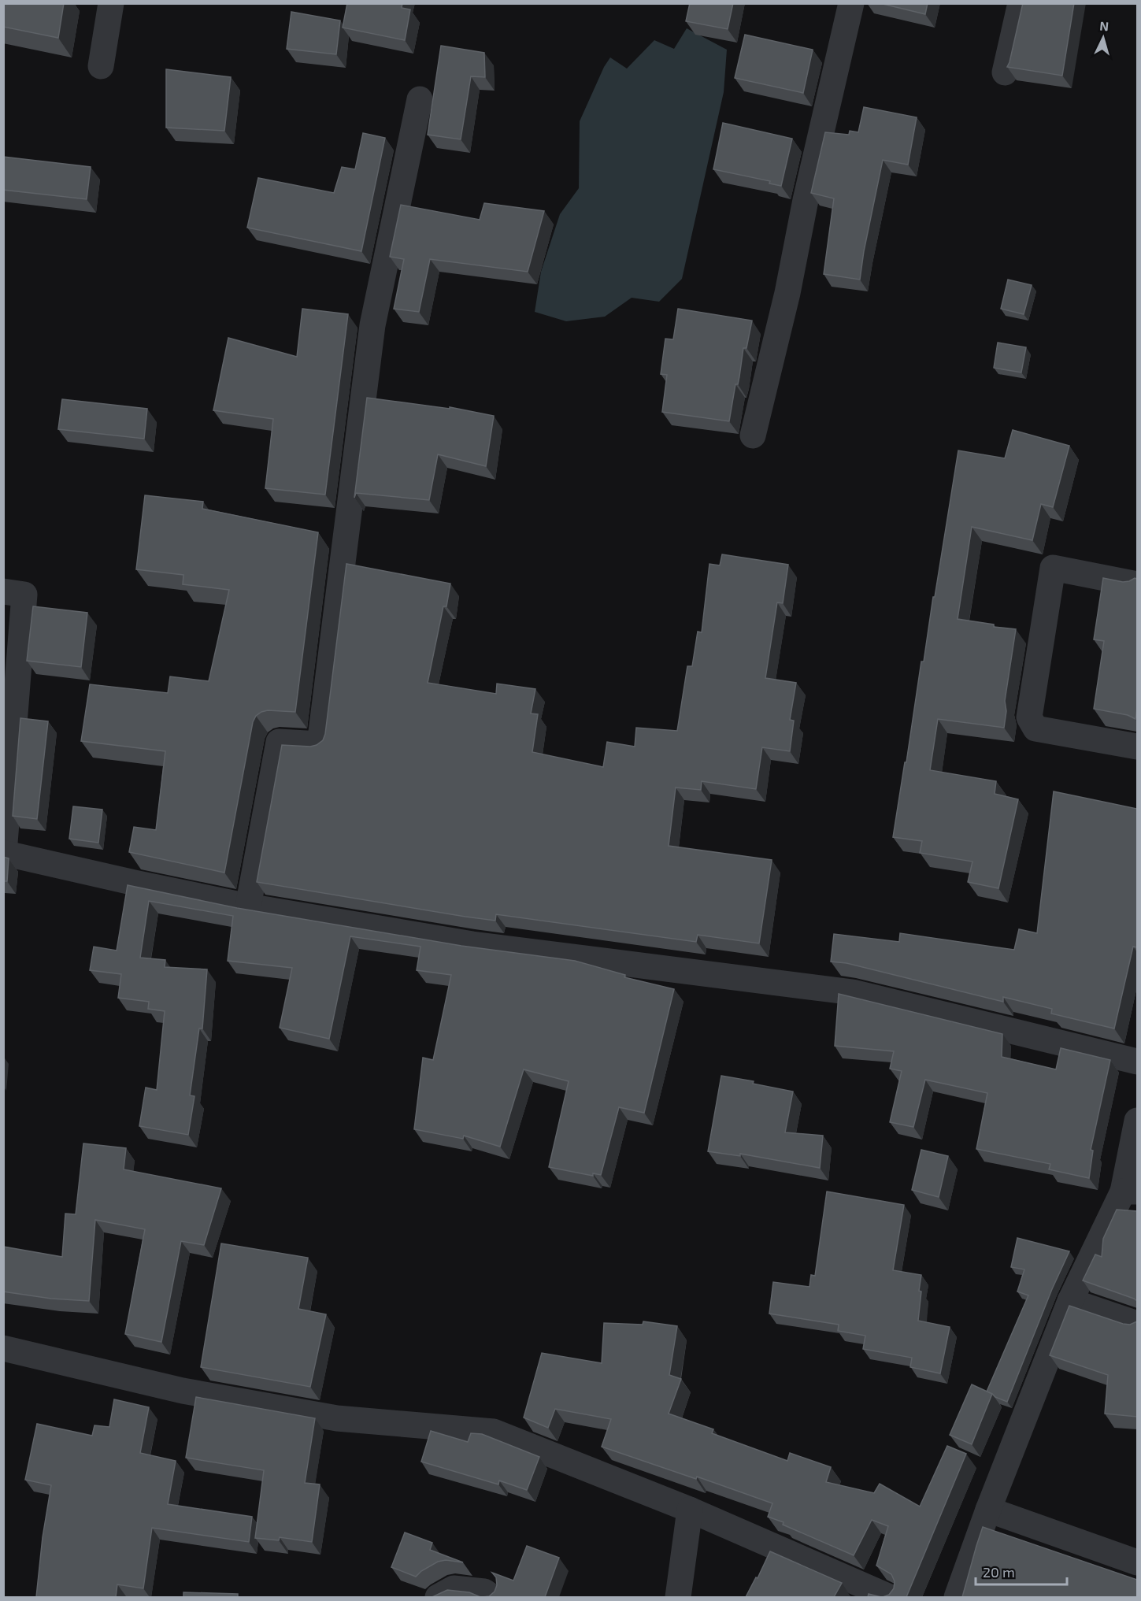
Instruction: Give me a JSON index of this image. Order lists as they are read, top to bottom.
{
  "scale_bar": "20 m",
  "north": "top"
}
